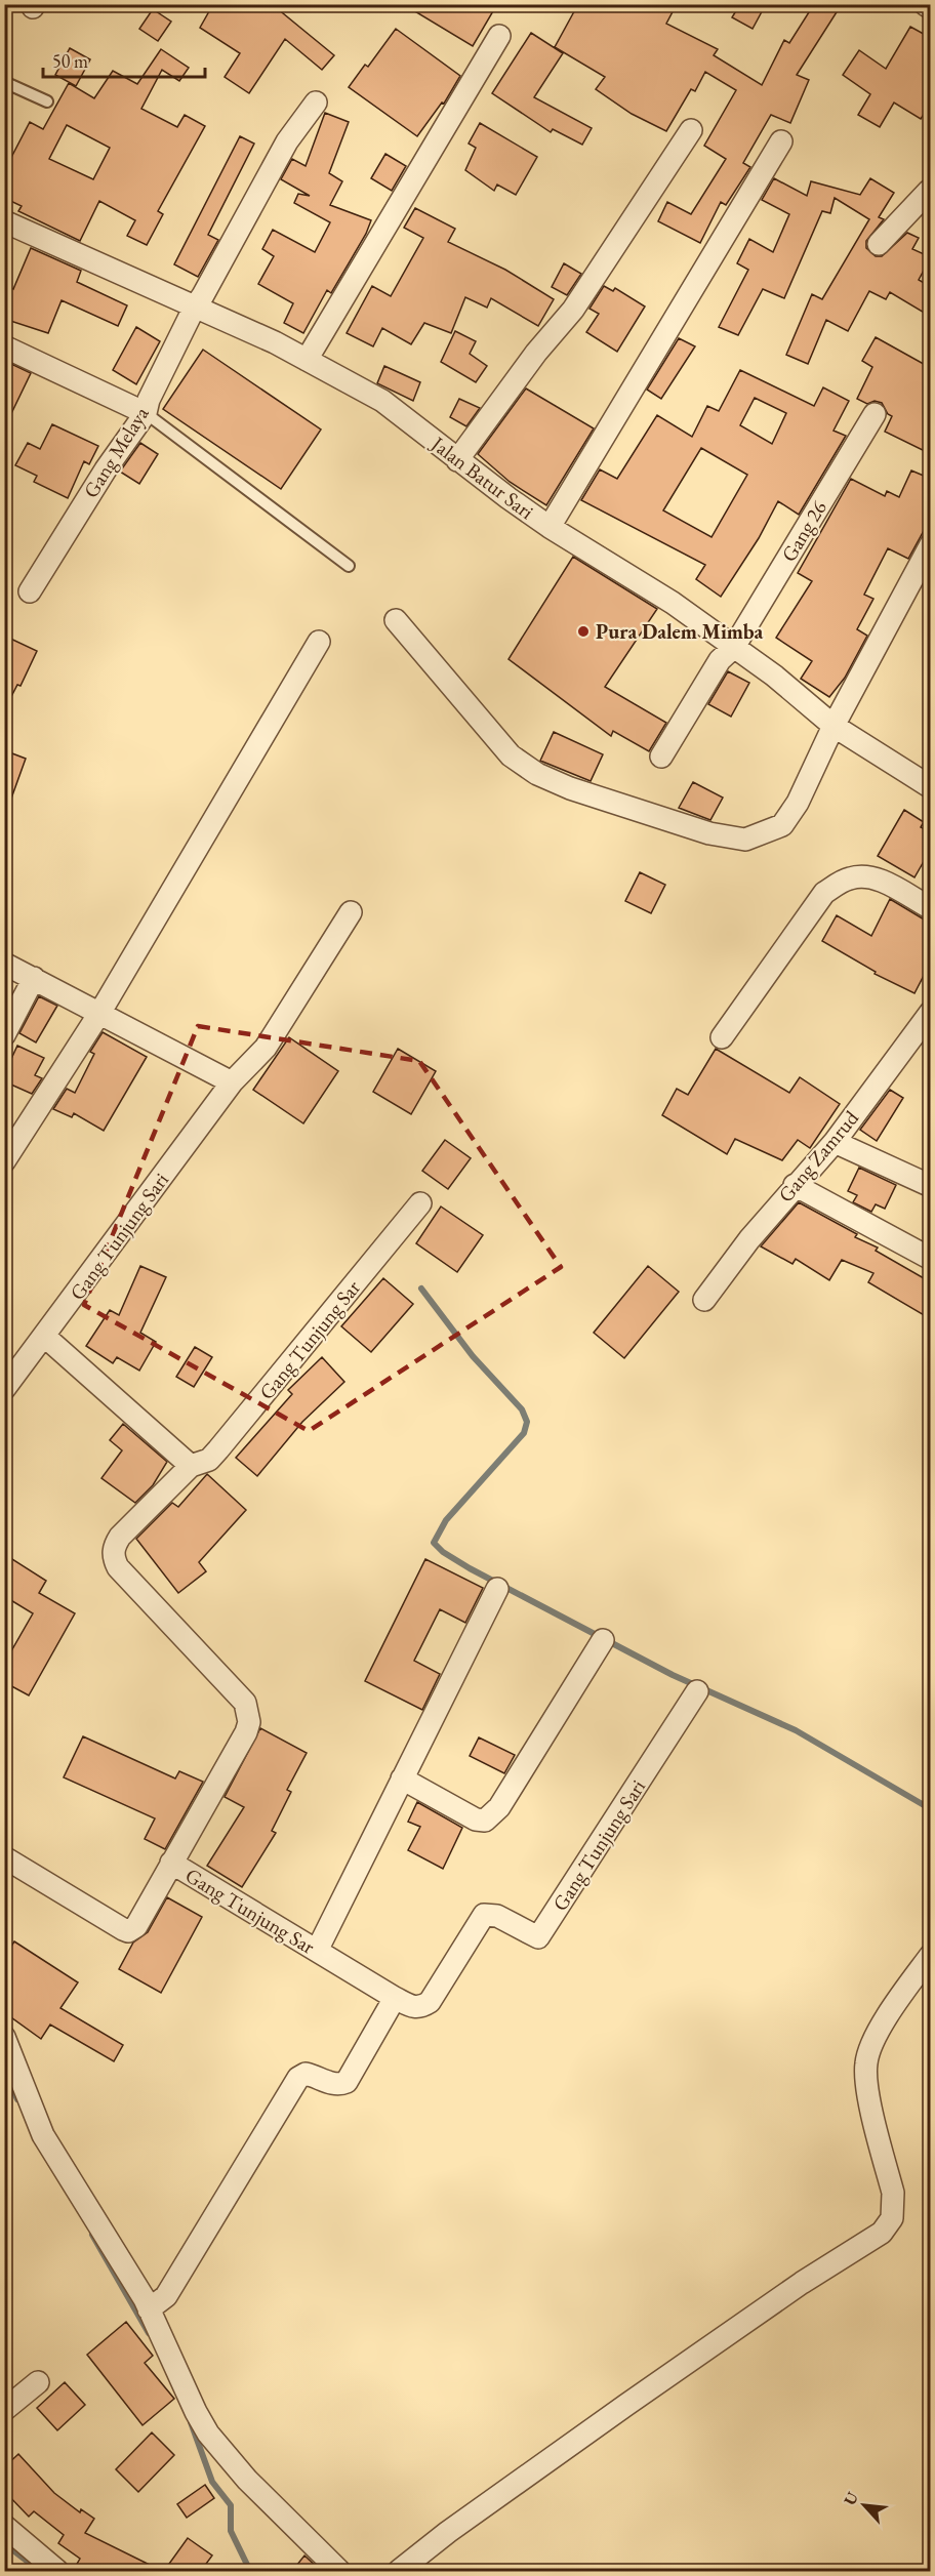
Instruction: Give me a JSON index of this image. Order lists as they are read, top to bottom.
{
  "streets": {
    "street": [
      "Gang Melaya",
      "Jalan Batur Sari",
      "Gang 26",
      "Gang Zamrud",
      "Gang Tunjung Sari",
      "Gang Tunjung Sar"
    ]
  },
  "crossings": [
    ["Gang Melaya", "Jalan Batur Sari"],
    ["Jalan Batur Sari", "Gang 26"],
    ["Gang Tunjung Sari", "Gang Tunjung Sar"]
  ],
  "places": ["Pura Dalem Mimba"],
  "scale_bar": "50 m",
  "north": "top left"
}
